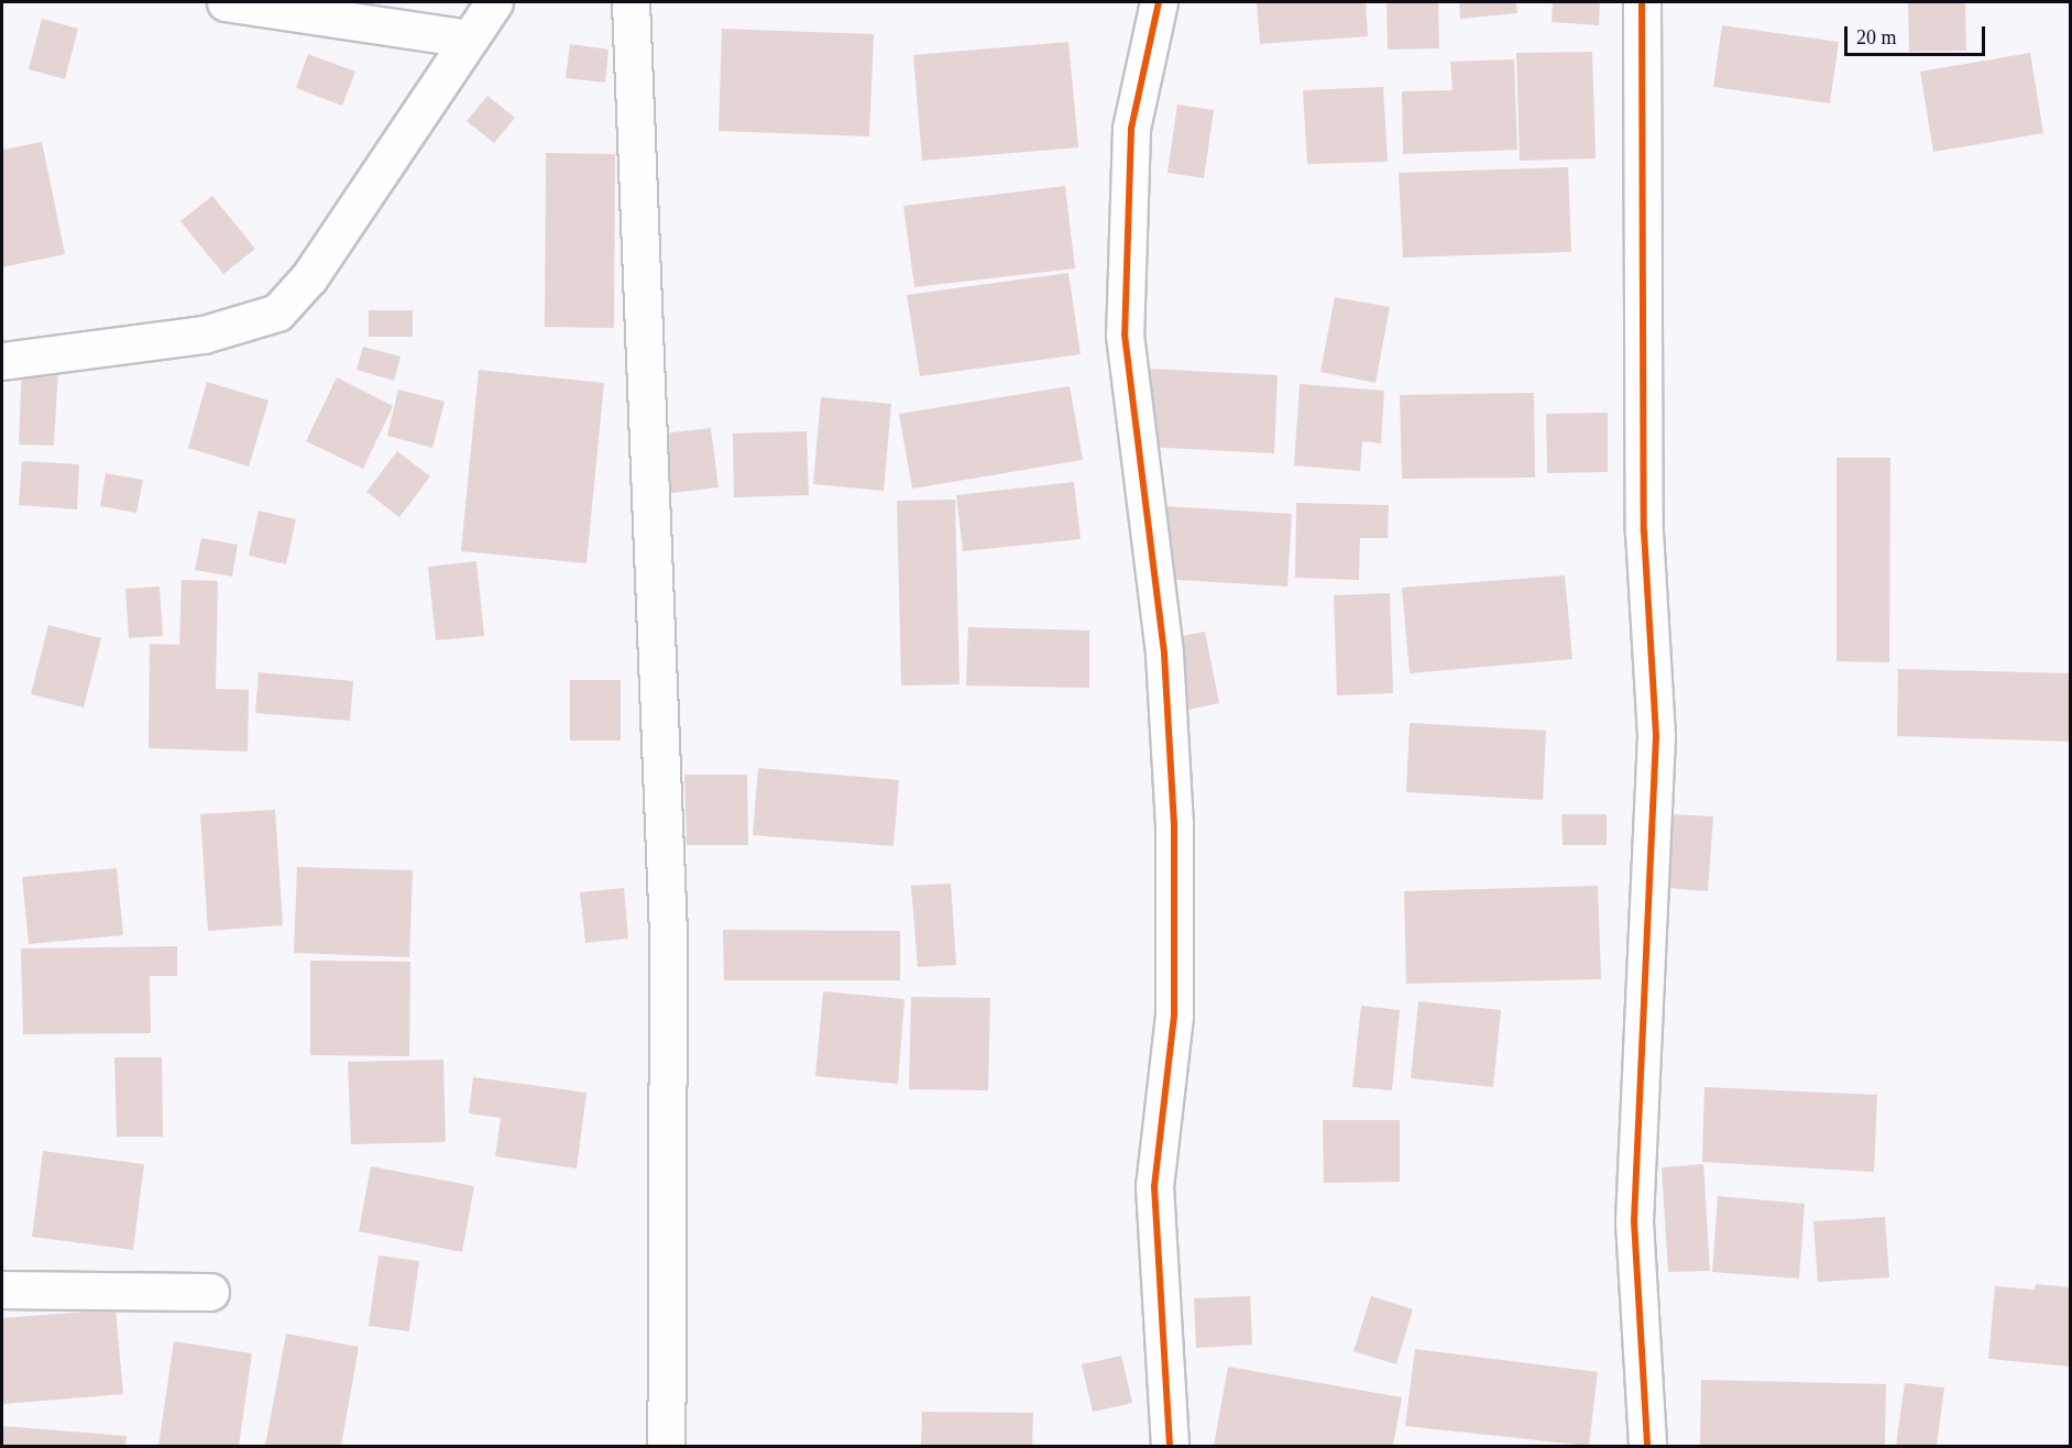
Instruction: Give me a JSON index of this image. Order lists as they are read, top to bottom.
{
  "scale_bar": "20 m"
}
